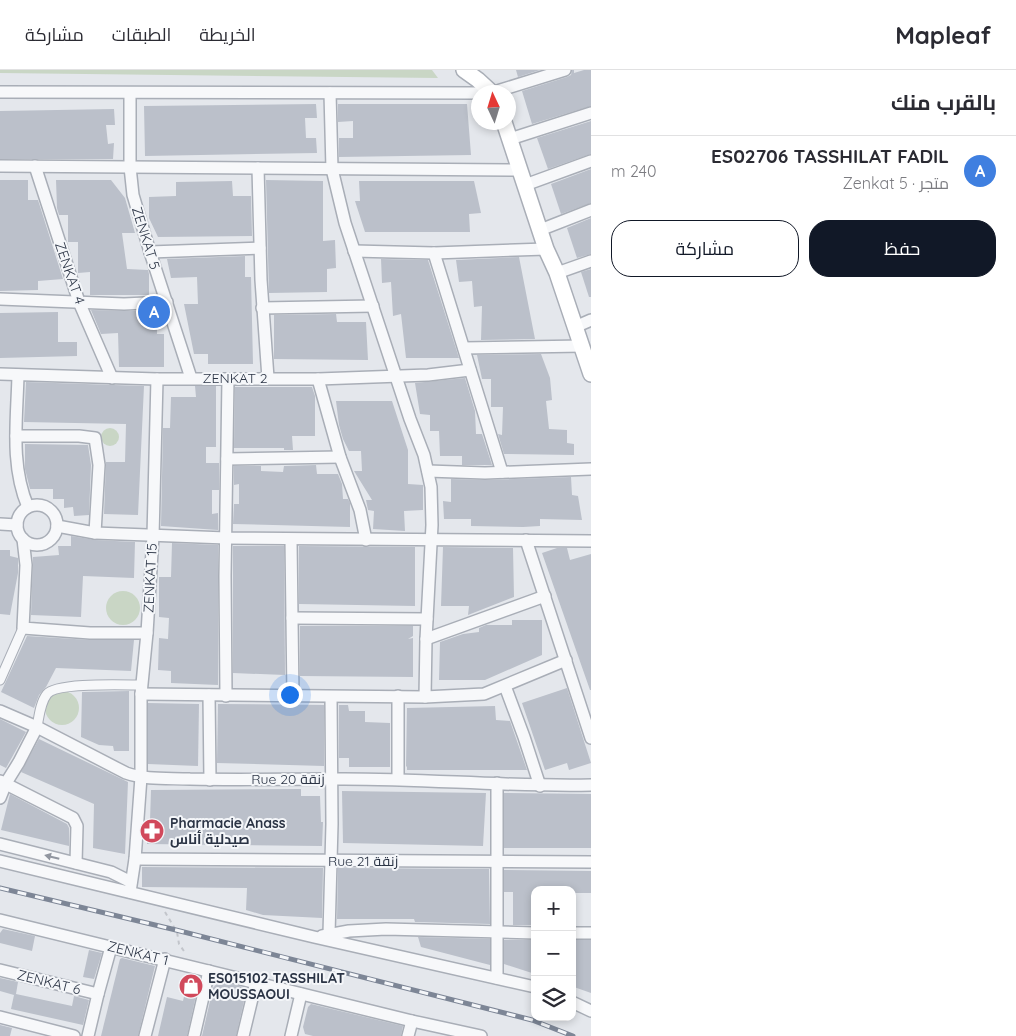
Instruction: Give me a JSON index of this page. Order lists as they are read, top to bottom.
{
  "streets": {
    "street": [
      "ZENKAT 5",
      "ZENKAT 4",
      "ZENKAT 2",
      "ZENKAT 15",
      "Rue 20 زنقة",
      "Rue 21 زنقة",
      "ZENKAT 1",
      "ZENKAT 6"
    ]
  },
  "crossings": [
    ["ZENKAT 5", "ZENKAT 2"],
    ["ZENKAT 4", "ZENKAT 2"],
    ["ZENKAT 2", "ZENKAT 15"],
    ["ZENKAT 15", "Rue 20 زنقة"],
    ["ZENKAT 15", "Rue 21 زنقة"]
  ],
  "places": {
    "pharmacy": ["Pharmacie Anass صيدلية أناس"],
    "shop": ["ES015102 TASSHILAT MOUSSAOUI"]
  },
  "north": "top",
  "page": {
    "header": "Mapleaf",
    "nav": ["الخريطة", "الطبقات", "مشاركة"],
    "heading": "بالقرب منك",
    "list": [
      {
        "mark": "A",
        "name": "ES02706 TASSHILAT FADIL",
        "note": "متجر · Zenkat 5",
        "value": "240 m"
      }
    ],
    "buttons": ["حفظ", "مشاركة"],
    "pins": "A",
    "map_buttons": ["+", "−"]
  }
}
